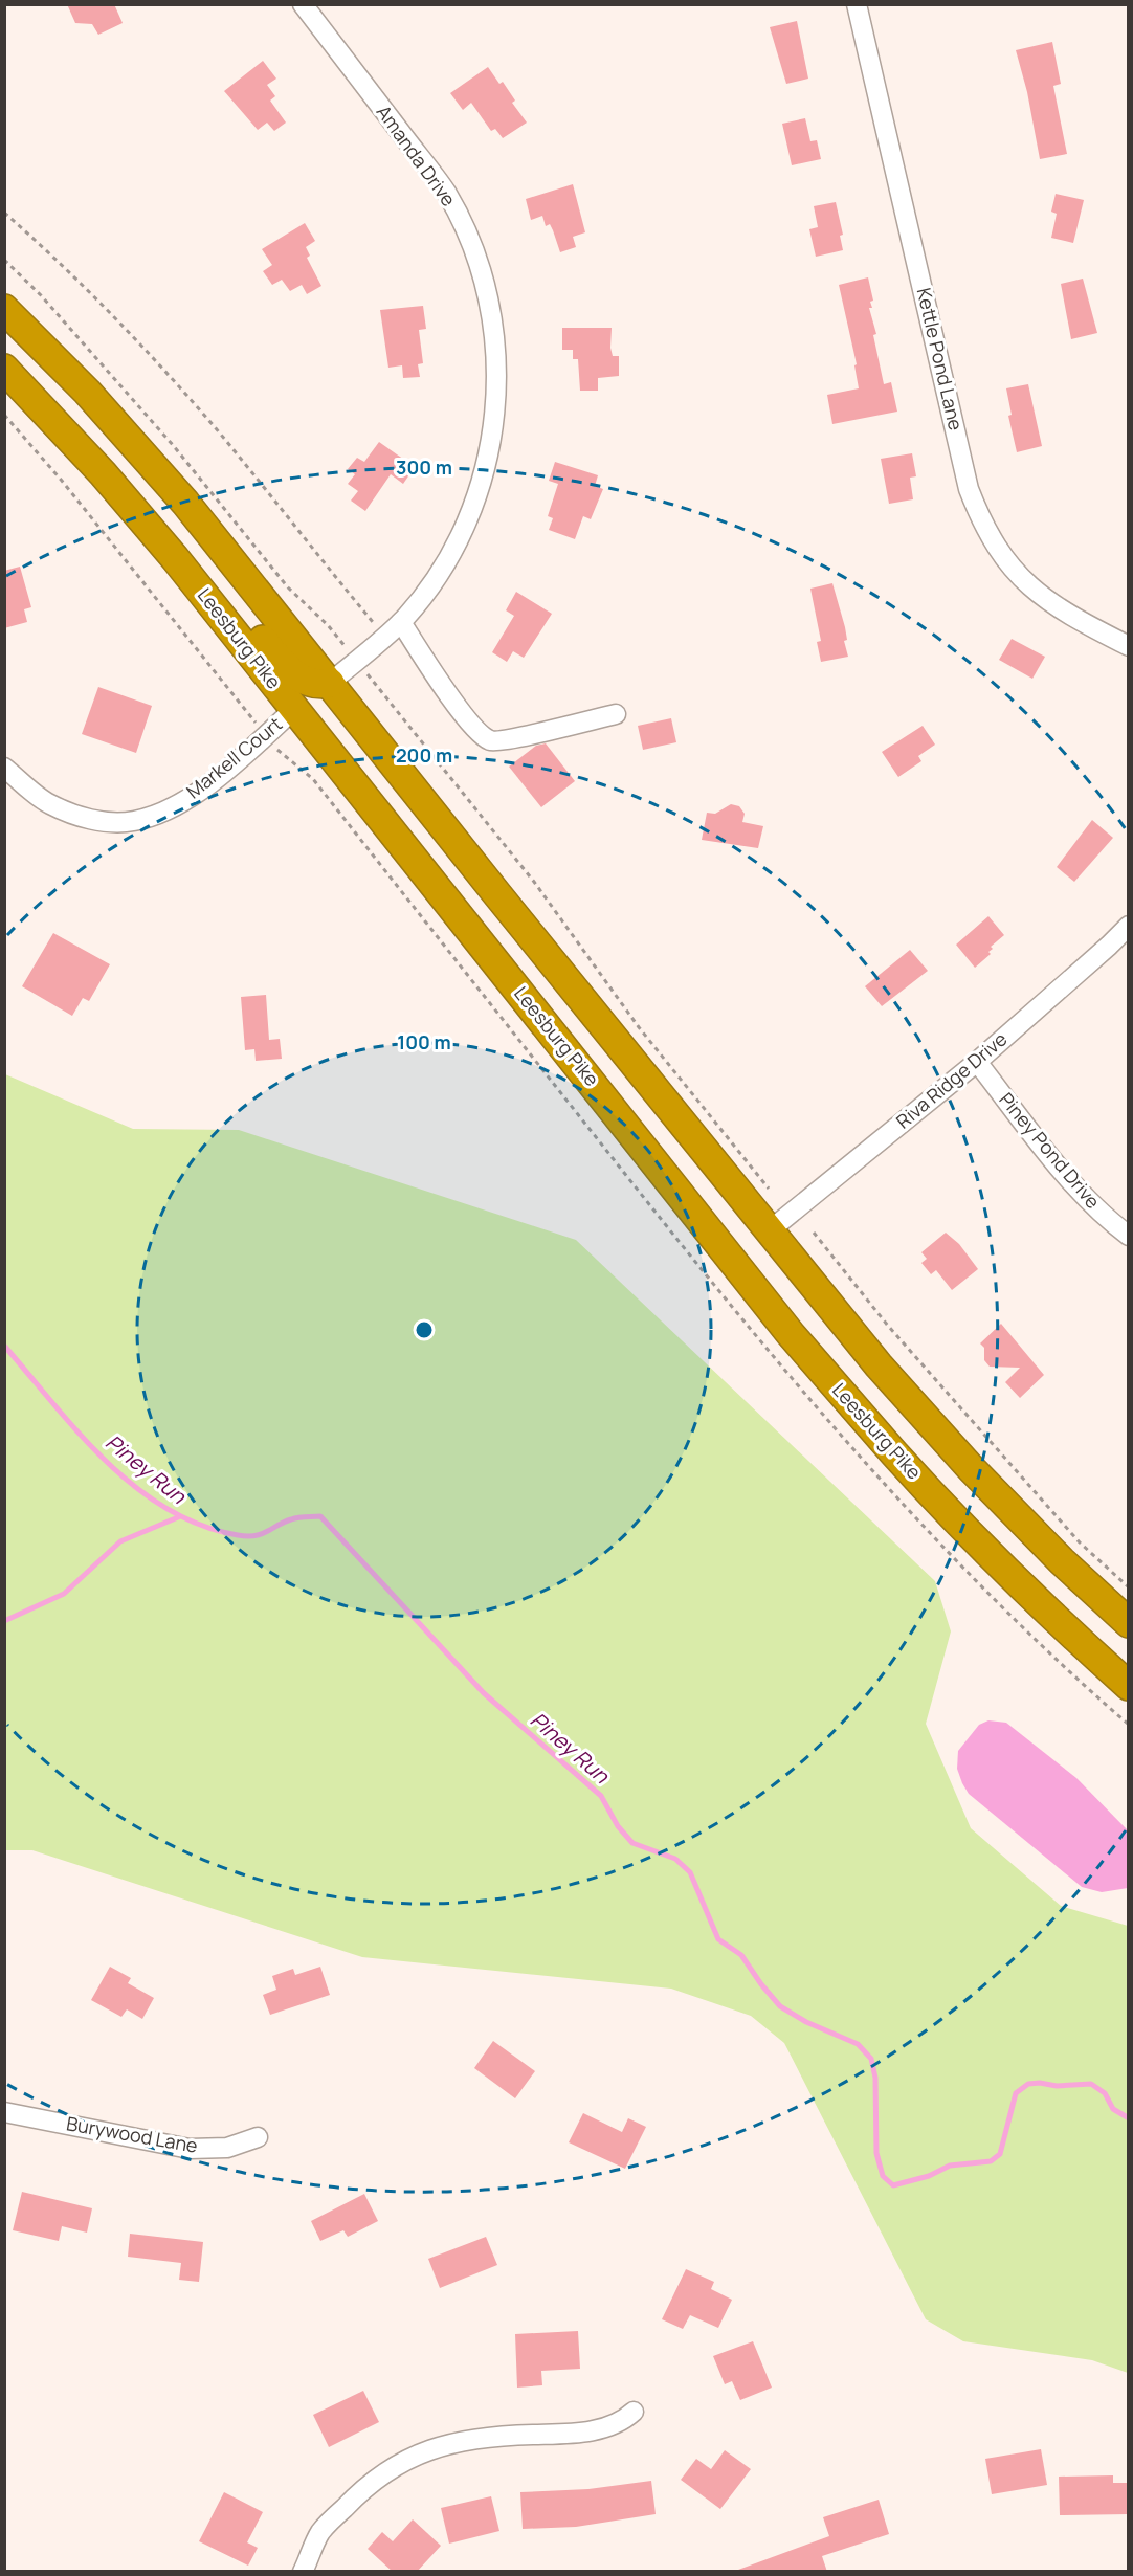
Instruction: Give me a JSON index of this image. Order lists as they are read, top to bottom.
{
  "streets": {
    "highway": ["Leesburg Pike"],
    "street": [
      "Amanda Drive",
      "Kettle Pond Lane",
      "Markell Court",
      "Riva Ridge Drive",
      "Piney Pond Drive",
      "Burywood Lane"
    ]
  },
  "crossings": [
    ["Leesburg Pike", "Markell Court"],
    ["Riva Ridge Drive", "Piney Pond Drive"]
  ],
  "water": ["Piney Run"],
  "rings": ["300 m", "200 m", "100 m"]
}
